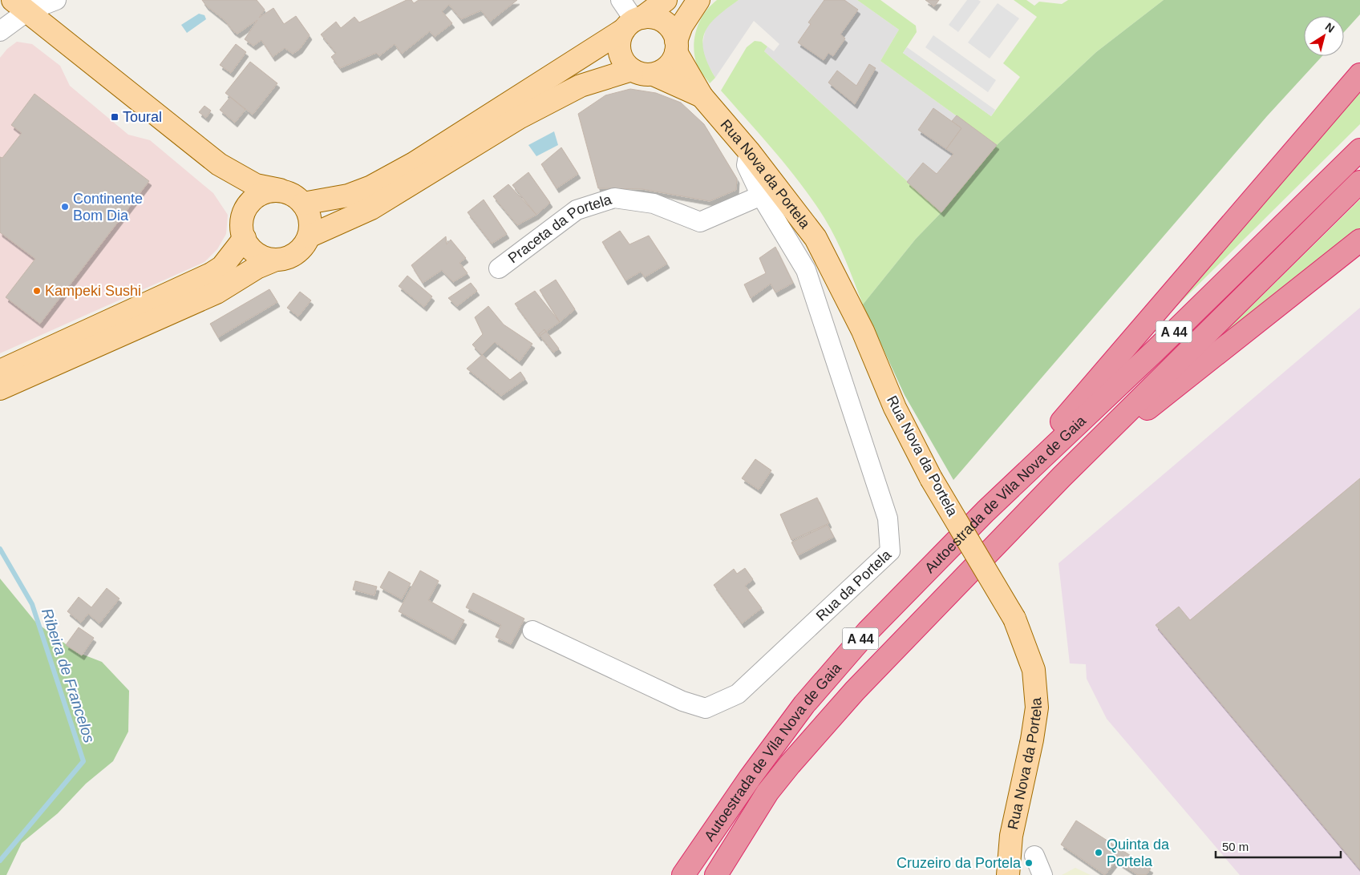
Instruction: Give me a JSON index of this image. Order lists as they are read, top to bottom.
{
  "streets": {
    "highway": ["A 44", "Autoestrada de Vila Nova de Gaia"],
    "main road": ["Rua Nova da Portela"],
    "street": ["Praceta da Portela", "Rua da Portela"]
  },
  "crossings": [
    ["Rua Nova da Portela", "Rua da Portela"],
    ["Praceta da Portela", "Rua da Portela"]
  ],
  "water": ["Ribeira de Francelos"],
  "places": {
    "transit": ["Toural"],
    "other": [
      "Continente Bom Dia",
      "Kampeki Sushi",
      "Quinta da Portela",
      "Cruzeiro da Portela"
    ]
  },
  "scale_bar": "50 m",
  "north": "top right"
}
